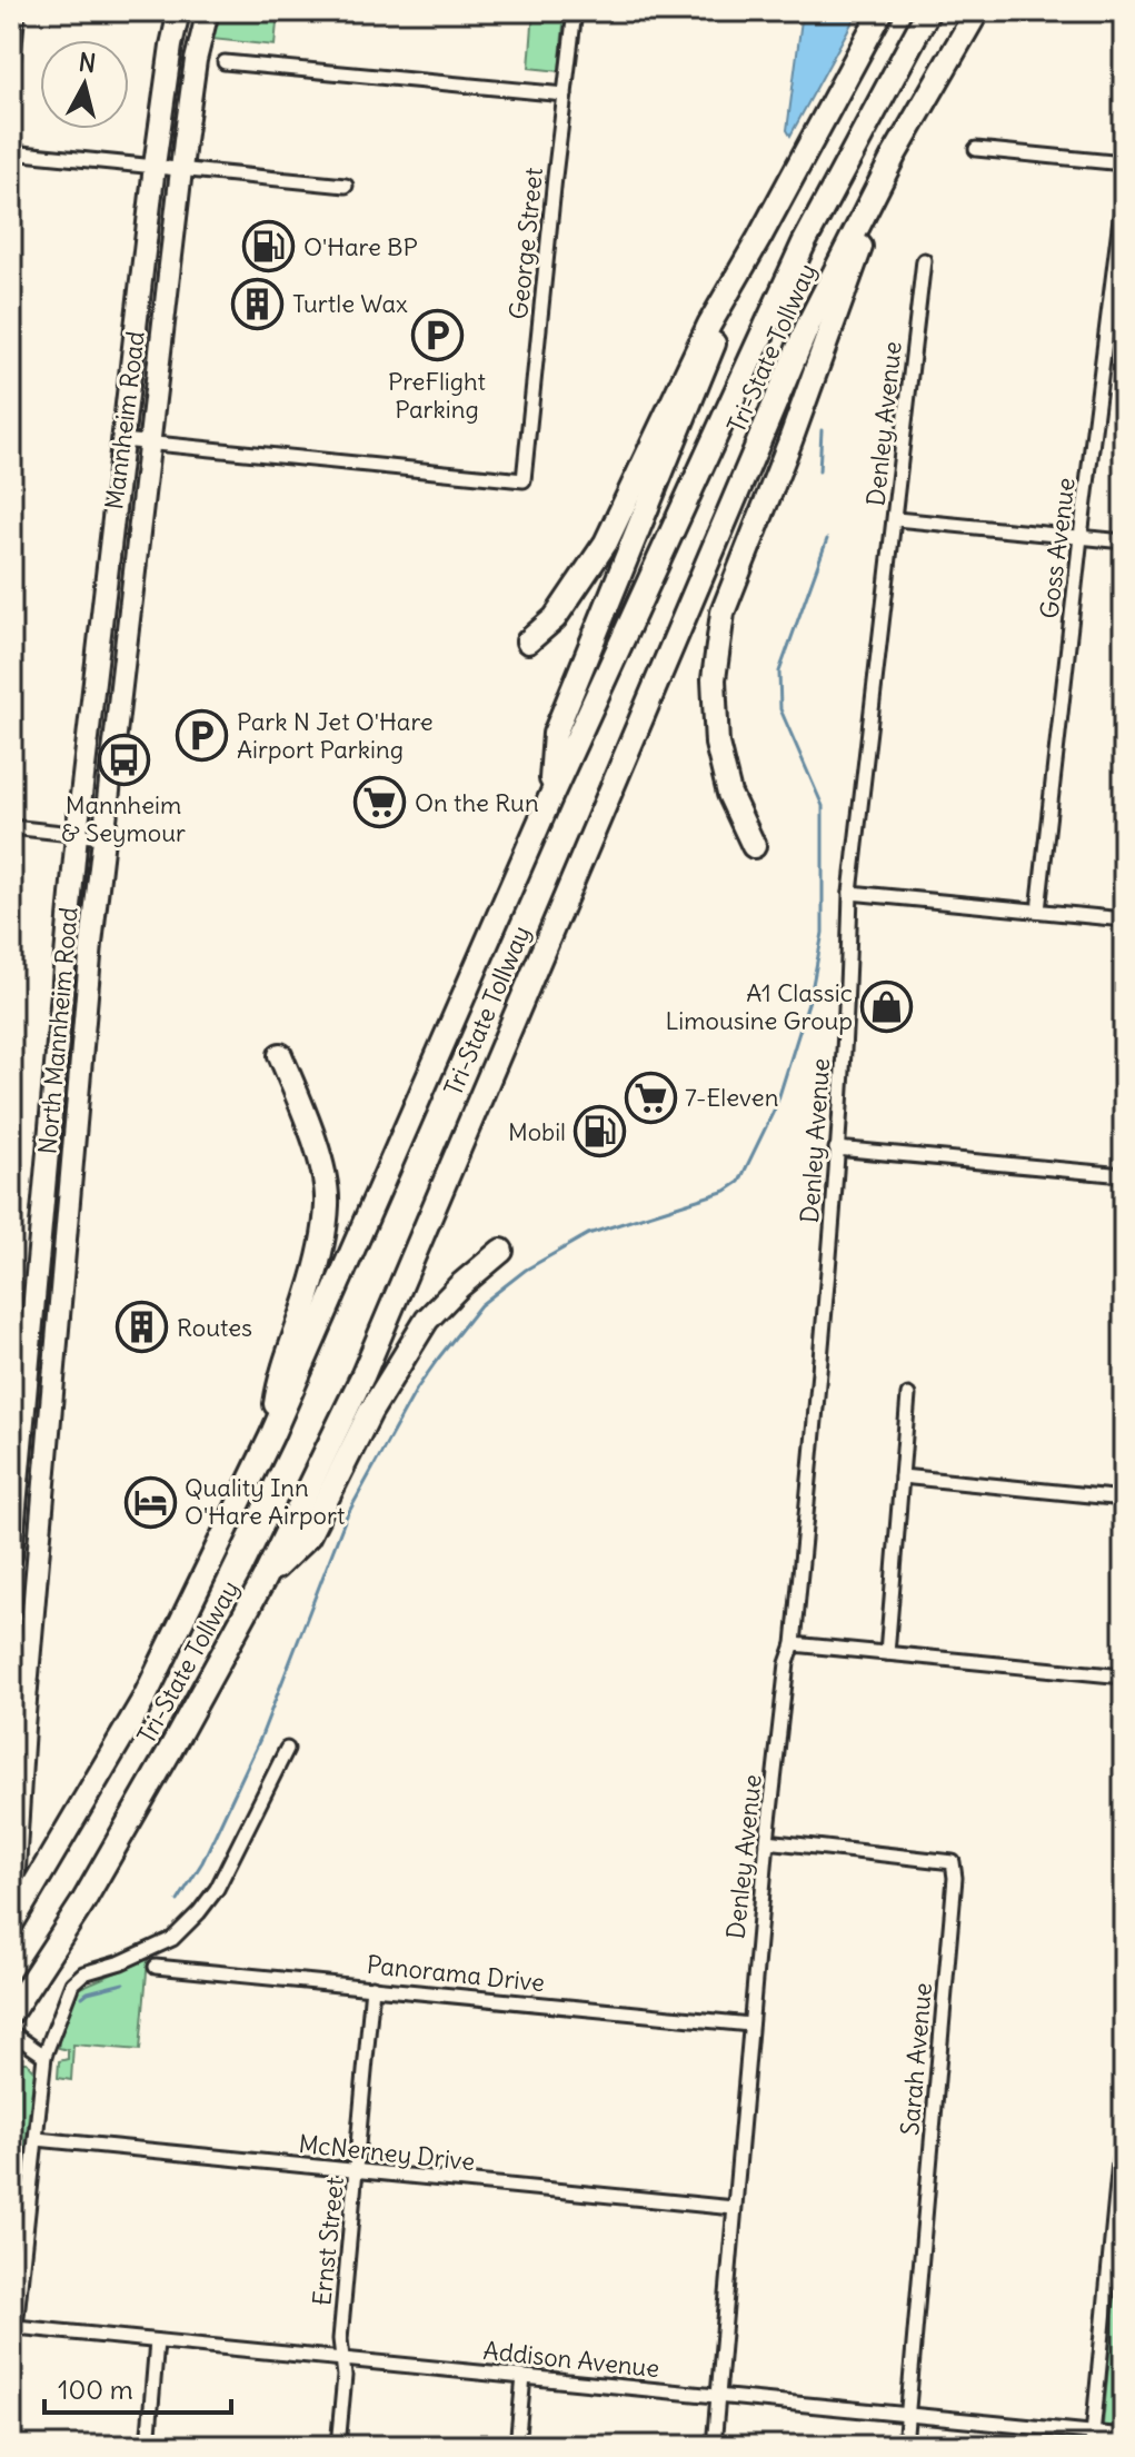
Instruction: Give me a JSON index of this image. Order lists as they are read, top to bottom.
{
  "streets": {
    "highway": ["Tri-State Tollway"],
    "main road": ["Mannheim Road", "North Mannheim Road"],
    "street": [
      "George Street",
      "Denley Avenue",
      "Goss Avenue",
      "Panorama Drive",
      "Sarah Avenue",
      "McNerney Drive",
      "Ernst Street",
      "Addison Avenue"
    ]
  },
  "crossings": [
    ["George Street", "Mannheim Road"],
    ["Tri-State Tollway", "North Mannheim Road"],
    ["Mannheim Road", "North Mannheim Road"],
    ["Denley Avenue", "Panorama Drive"],
    ["Denley Avenue", "Sarah Avenue"],
    ["Denley Avenue", "McNerney Drive"],
    ["Denley Avenue", "Addison Avenue"],
    ["Panorama Drive", "Ernst Street"],
    ["Sarah Avenue", "Addison Avenue"],
    ["McNerney Drive", "Ernst Street"],
    ["Ernst Street", "Addison Avenue"]
  ],
  "places": {
    "fuel station": ["O'Hare BP", "Mobil"],
    "building": ["Turtle Wax", "Routes"],
    "parking": ["PreFlight Parking", "Park N Jet O'Hare Airport Parking"],
    "bus stop": ["Mannheim & Seymour"],
    "supermarket": ["On the Run", "7-Eleven"],
    "shop": ["A1 Classic Limousine Group"],
    "hotel": ["Quality Inn O'Hare Airport"]
  },
  "scale_bar": "100 m",
  "north": "top"
}
